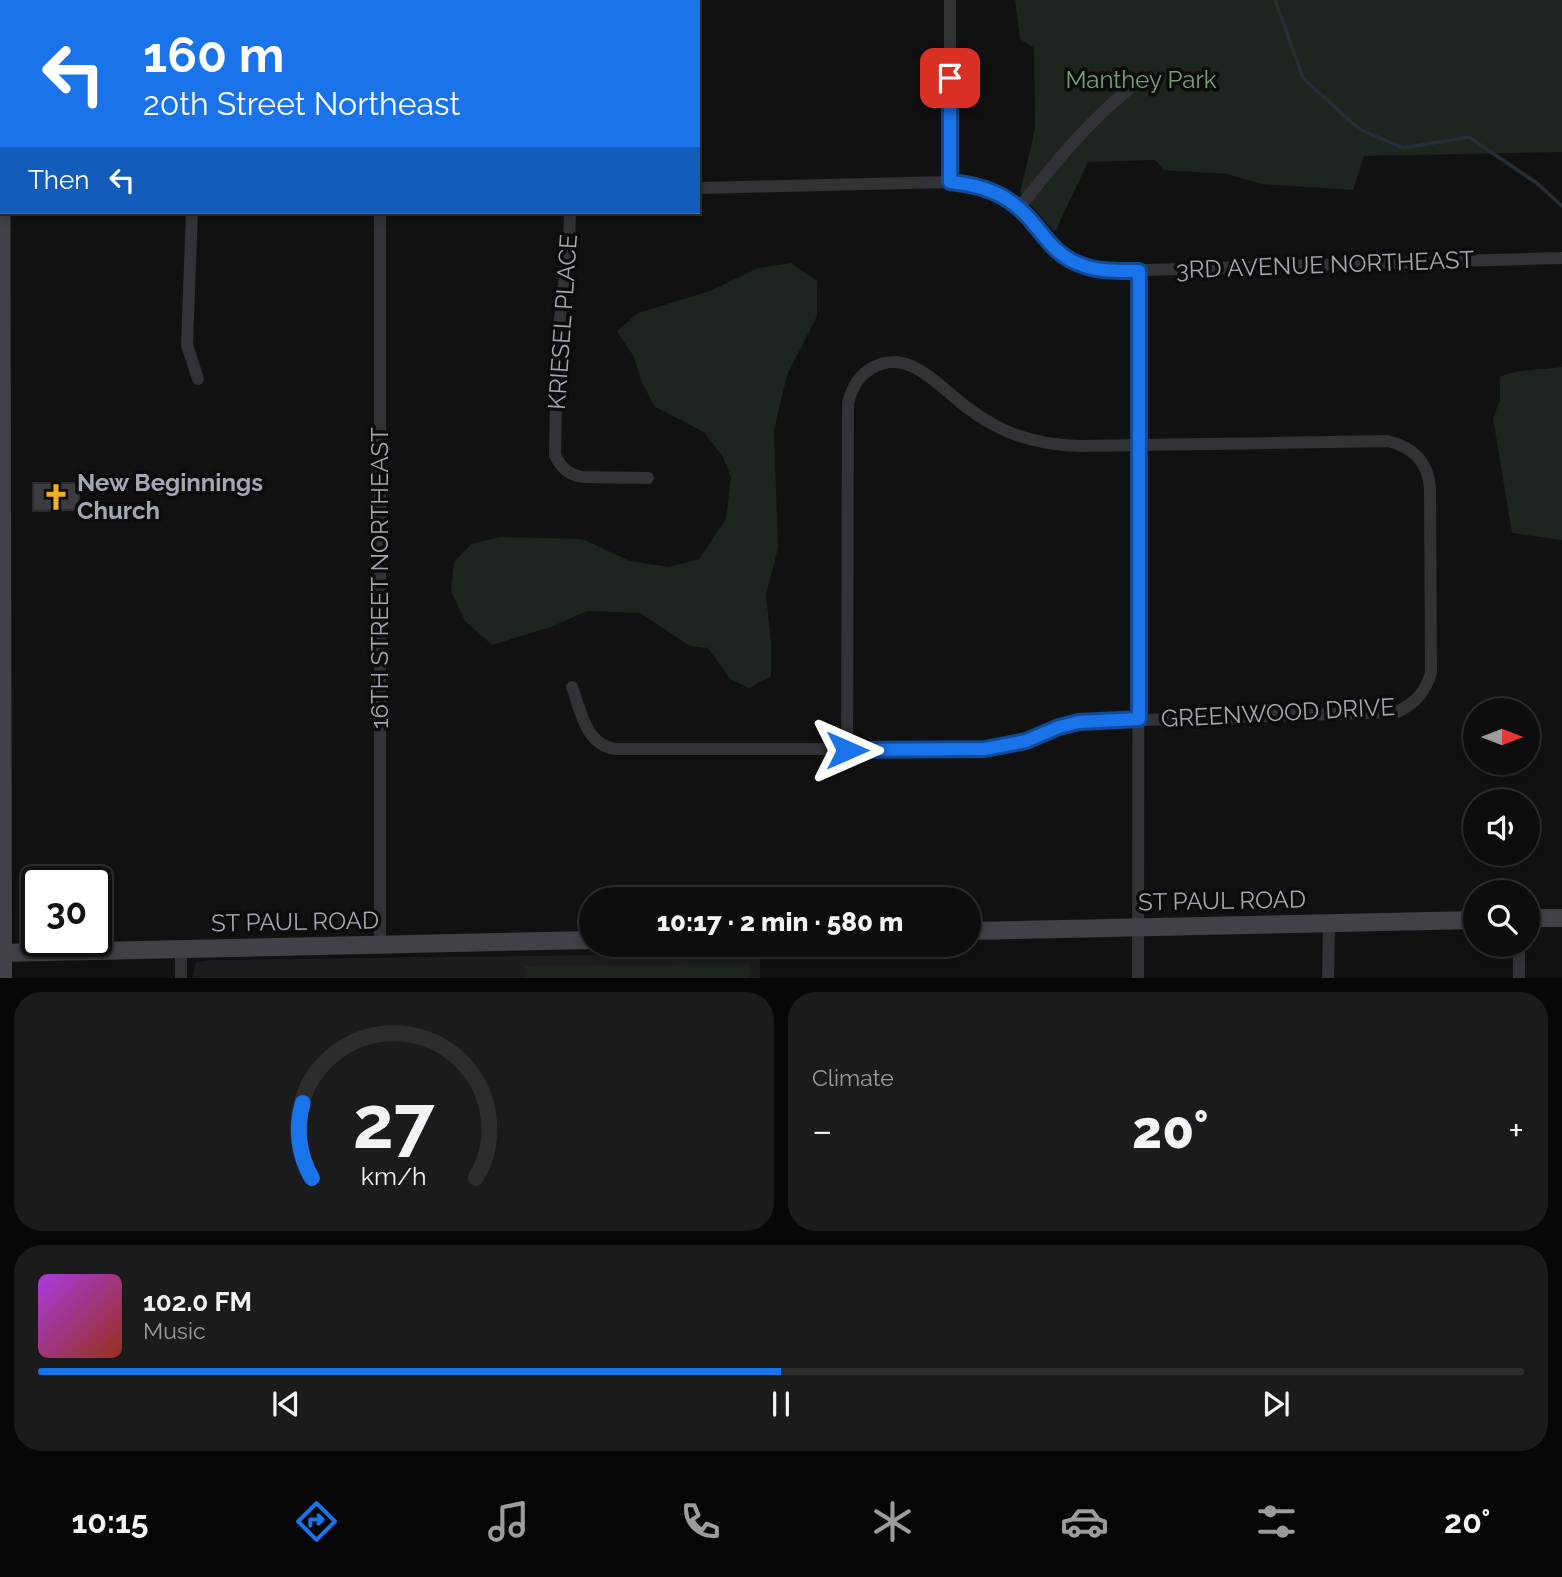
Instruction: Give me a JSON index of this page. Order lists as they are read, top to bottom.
{
  "streets": {
    "street": [
      "3RD AVENUE NORTHEAST",
      "KRIESEL PLACE",
      "16TH STREET NORTHEAST",
      "GREENWOOD DRIVE",
      "ST PAUL ROAD"
    ]
  },
  "crossings": [
    ["16TH STREET NORTHEAST", "ST PAUL ROAD"]
  ],
  "parks": ["Manthey Park"],
  "places": {
    "church": ["New Beginnings Church"]
  },
  "north": "right",
  "page": {
    "turn": ["160 m", "20th Street Northeast"],
    "then": "Then",
    "limit": "30",
    "trip": "10:17 · 2 min · 580 m",
    "tile": "Climate",
    "heat": ["−", "20°", "+"],
    "song": ["102.0 FM", "Music"],
    "tabs": ["10:15", "20°"],
    "gauge": ["27", "km/h"]
  }
}
